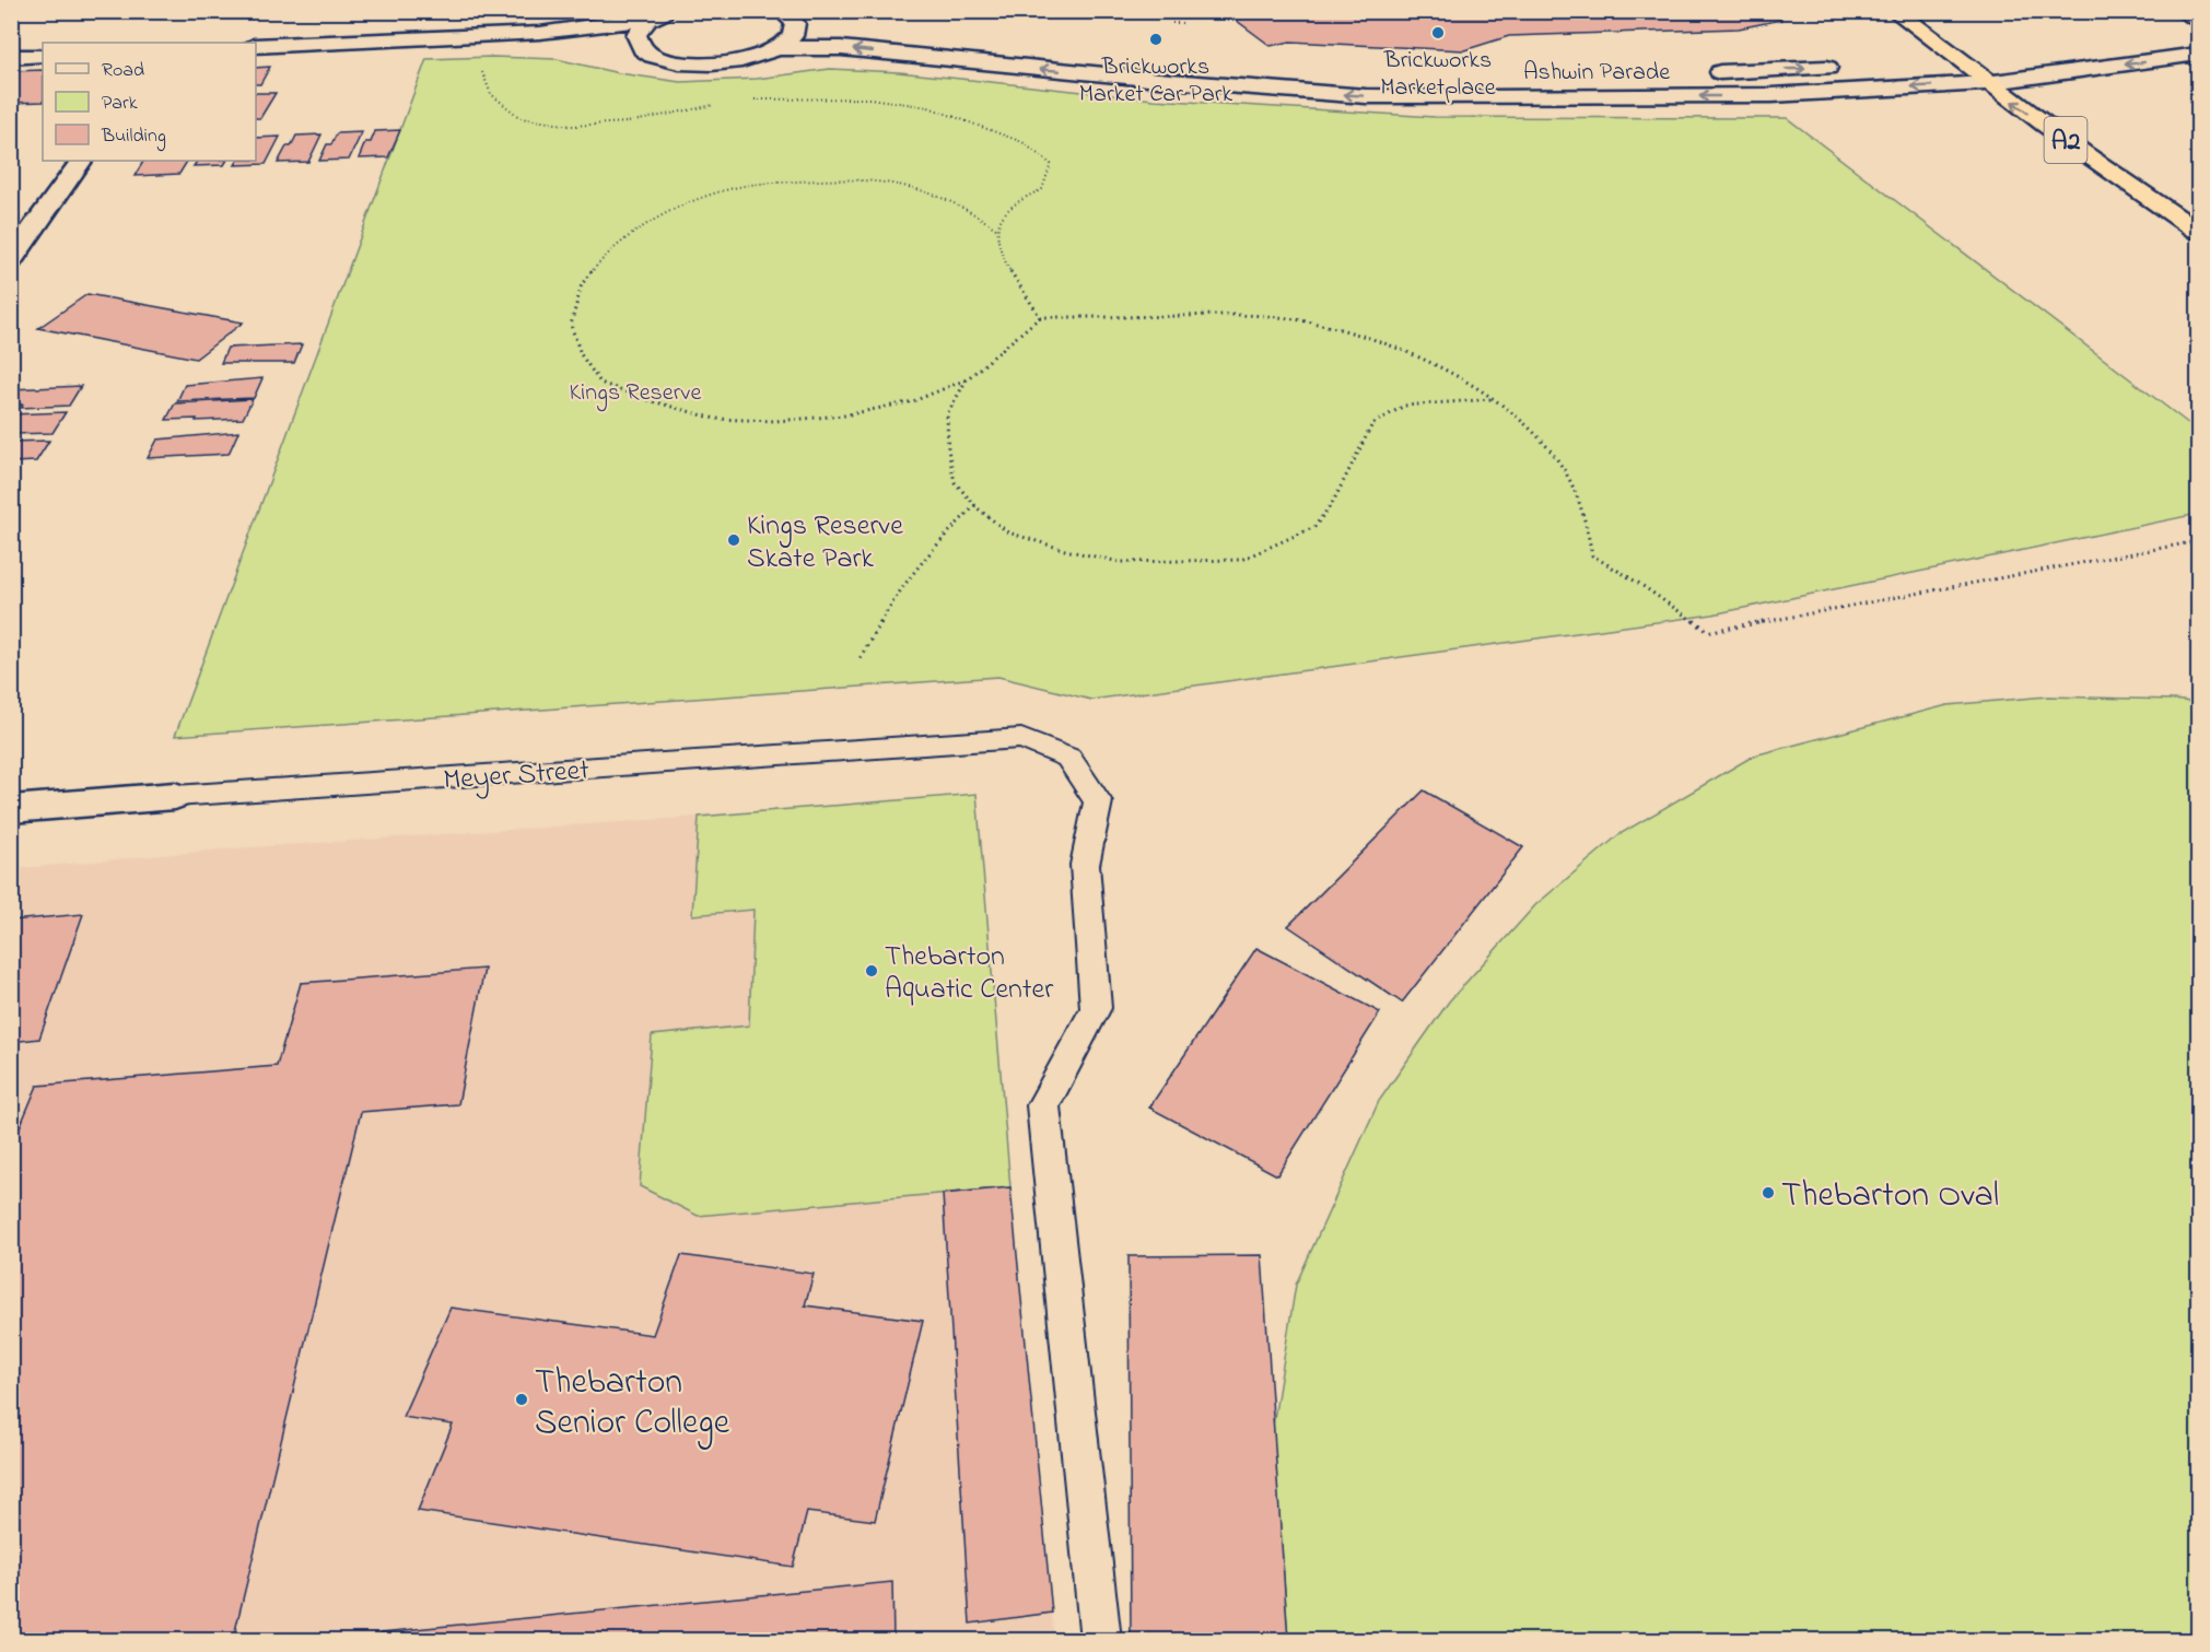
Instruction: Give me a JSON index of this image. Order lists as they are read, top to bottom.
{
  "streets": {
    "highway": ["A2"],
    "street": ["Ashwin Parade", "Meyer Street"]
  },
  "crossings": [
    ["Ashwin Parade", "A2"]
  ],
  "one_way": ["Ashwin Parade"],
  "parks": ["Kings Reserve"],
  "places": [
    "Brickworks Marketplace",
    "Brickworks Market Car Park",
    "Kings Reserve Skate Park",
    "Thebarton Aquatic Center",
    "Thebarton Oval",
    "Thebarton Senior College"
  ],
  "legend": ["Road", "Park", "Building"]
}
